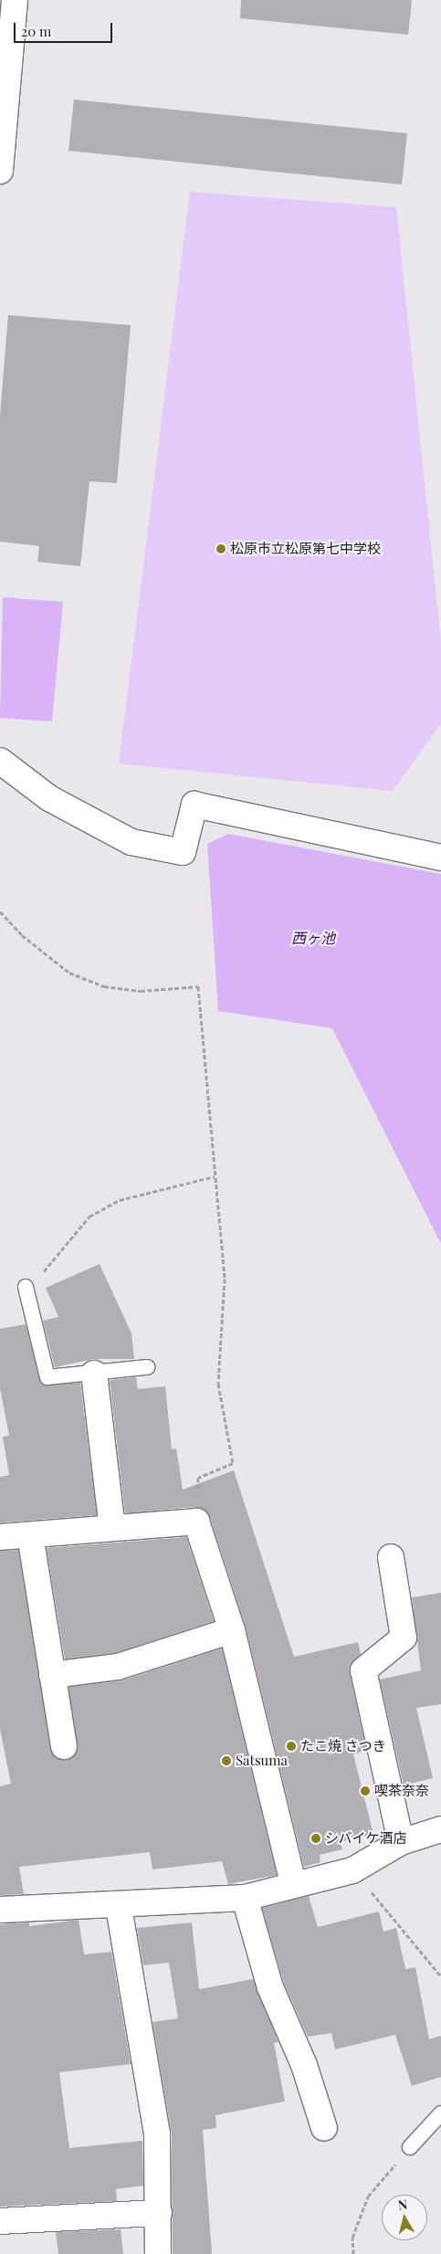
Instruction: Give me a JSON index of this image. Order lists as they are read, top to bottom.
{
  "water": ["西ヶ池"],
  "places": [
    "松原市立松原第七中学校",
    "たこ焼 さつき",
    "Satsuma",
    "喫茶奈奈",
    "シバイケ酒店"
  ],
  "scale_bar": "20 m",
  "north": "top"
}
